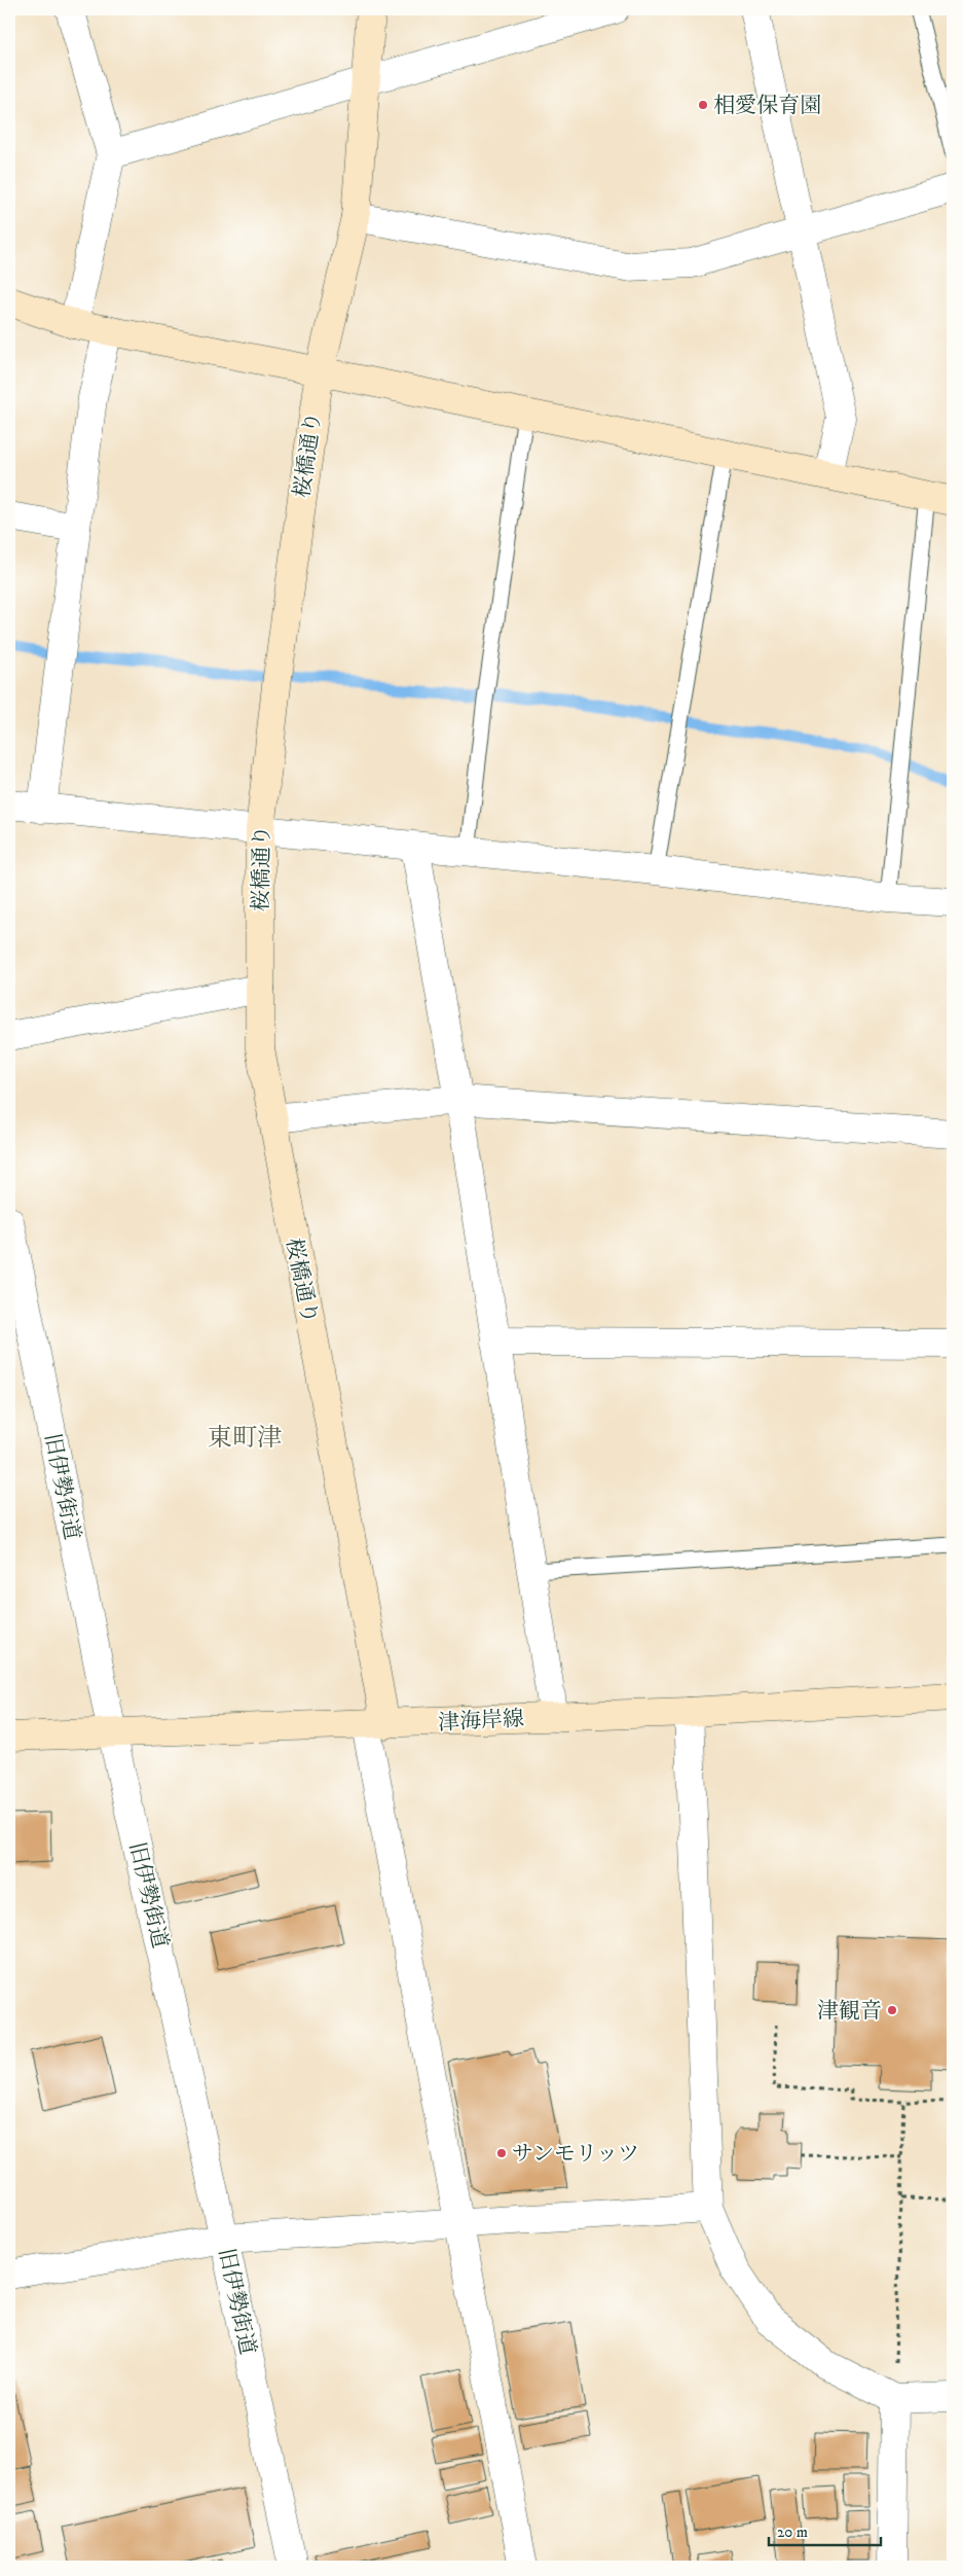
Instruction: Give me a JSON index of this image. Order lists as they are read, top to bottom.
{
  "streets": {
    "street": ["桜橋通り", "旧伊勢街道", "津海岸線"]
  },
  "crossings": [
    ["桜橋通り", "津海岸線"],
    ["旧伊勢街道", "津海岸線"]
  ],
  "districts": ["東町津"],
  "places": ["相愛保育園", "津観音", "サンモリッツ"],
  "scale_bar": "20 m"
}
